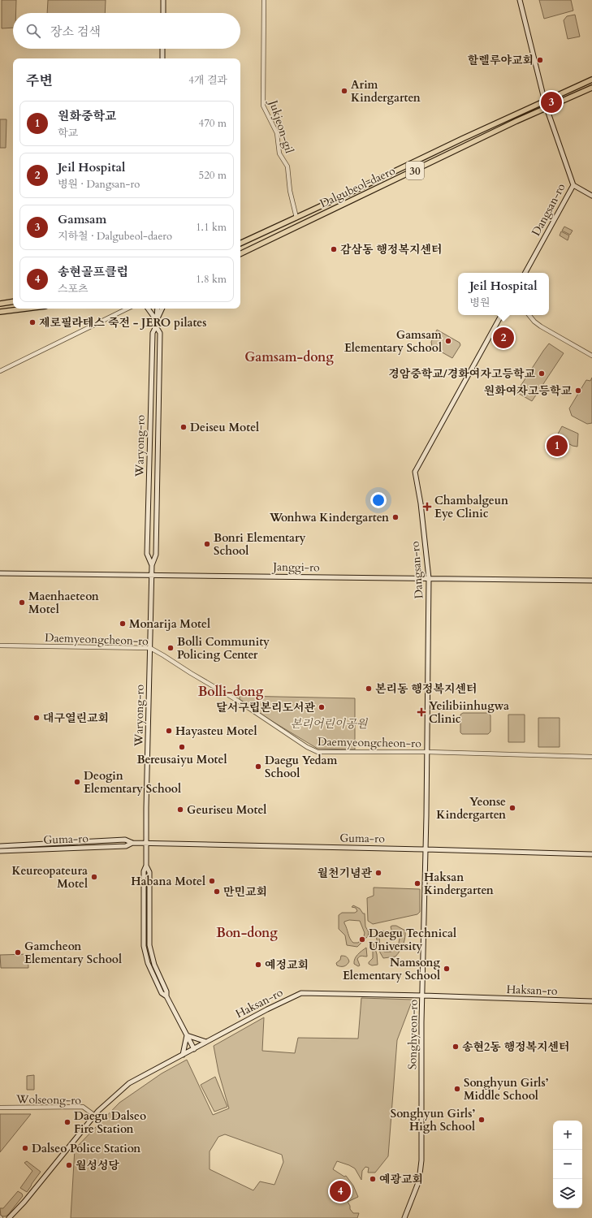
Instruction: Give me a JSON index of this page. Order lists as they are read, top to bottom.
{
  "streets": {
    "main road": [
      "30",
      "Dalgubeol-daero",
      "Dangsan-ro",
      "Waryong-ro",
      "Janggi-ro",
      "Guma-ro",
      "Haksan-ro",
      "Songhyeon-ro"
    ],
    "street": ["Jukjeon-gil", "Daemyeongcheon-ro", "Wolseong-ro"]
  },
  "crossings": [
    ["Jukjeon-gil", "Dalgubeol-daero"],
    ["Dalgubeol-daero", "Dangsan-ro"],
    ["Dangsan-ro", "Janggi-ro"],
    ["Dangsan-ro", "Daemyeongcheon-ro"],
    ["Dangsan-ro", "Guma-ro"],
    ["Dangsan-ro", "Songhyeon-ro"],
    ["Waryong-ro", "Janggi-ro"],
    ["Waryong-ro", "Daemyeongcheon-ro"],
    ["Waryong-ro", "Guma-ro"],
    ["Waryong-ro", "Haksan-ro"],
    ["Guma-ro", "Songhyeon-ro"],
    ["Haksan-ro", "Songhyeon-ro"],
    ["Haksan-ro", "Wolseong-ro"]
  ],
  "districts": ["Gamsam-dong", "Bolli-dong", "Bon-dong"],
  "parks": ["본리어린이공원"],
  "places": {
    "other": [
      "할렐루야교회",
      "Arim Kindergarten",
      "감삼동 행정복지센터",
      "제로필라테스 죽전 - JERO pilates",
      "Gamsam Elementary School",
      "경암중학교/경화여자고등학교",
      "원화여자고등학교",
      "Deiseu Motel",
      "Wonhwa Kindergarten",
      "Bonri Elementary School",
      "Maenhaeteon Motel",
      "Monarija Motel",
      "Bolli Community Policing Center",
      "본리동 행정복지센터",
      "달서구립본리도서관",
      "대구열린교회",
      "Hayasteu Motel",
      "Bereusaiyu Motel",
      "Daegu Yedam School",
      "Deogin Elementary School",
      "Yeonse Kindergarten",
      "Geuriseu Motel",
      "월천기념관",
      "Keureopateura Motel",
      "Habana Motel",
      "Haksan Kindergarten",
      "만민교회",
      "Daegu Technical University",
      "Gamcheon Elementary School",
      "예정교회",
      "Namsong Elementary School",
      "송현2동 행정복지센터",
      "Songhyun Girls’ Middle School",
      "Songhyun Girls’ High School",
      "Daegu Dalseo Fire Station",
      "Dalseo Police Station",
      "월성성당",
      "예광교회"
    ],
    "health": ["Chambalgeun Eye Clinic", "Yeilibiinhugwa Clinic"]
  },
  "page": {
    "search": "장소 검색",
    "heading": ["주변", "4개 결과"],
    "pins": [
      "3",
      "2",
      "1",
      "4"
    ],
    "list": [
      {
        "mark": "1",
        "name": "원화중학교",
        "note": "학교",
        "value": "470 m"
      },
      {
        "mark": "2",
        "name": "Jeil Hospital",
        "note": "병원 · Dangsan-ro",
        "value": "520 m"
      },
      {
        "mark": "3",
        "name": "Gamsam",
        "note": "지하철 · Dalgubeol-daero",
        "value": "1.1 km"
      },
      {
        "mark": "4",
        "name": "송현골프클럽",
        "note": "스포츠",
        "value": "1.8 km"
      }
    ],
    "popup": ["Jeil Hospital", "병원"],
    "map_buttons": ["+", "−"]
  }
}
